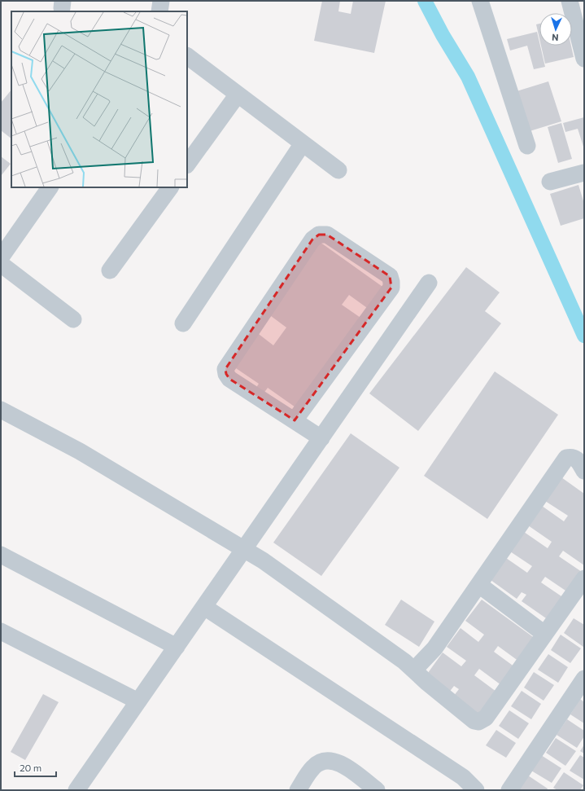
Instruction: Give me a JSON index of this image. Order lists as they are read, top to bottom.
{
  "scale_bar": "20 m",
  "north": "bottom"
}
